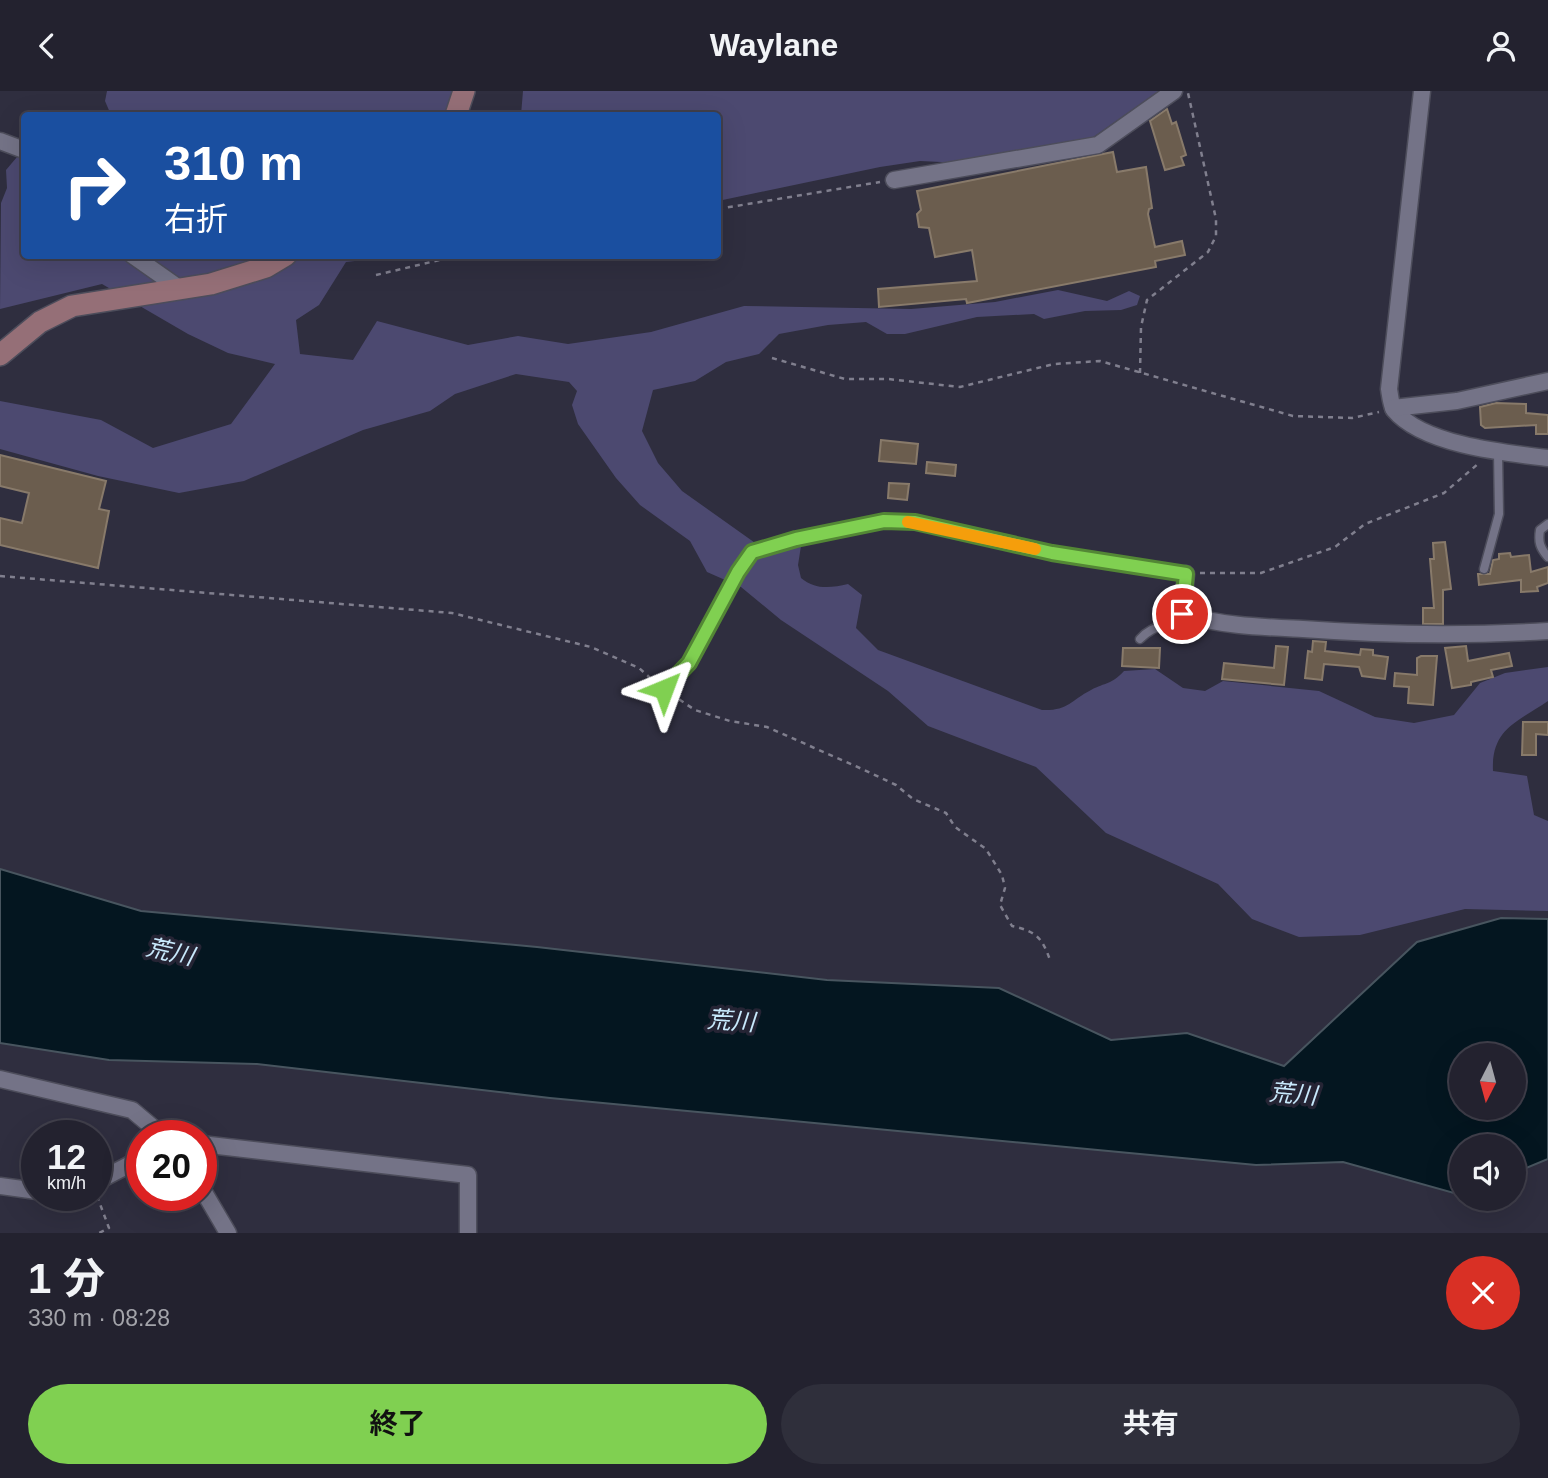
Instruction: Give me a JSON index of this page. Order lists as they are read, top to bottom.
{
  "water": ["荒川"],
  "north": "bottom",
  "page": {
    "header": "Waylane",
    "turn": ["310 m", "右折"],
    "speed": "12 km/h",
    "limit": "20",
    "heading": ["1 分", "330 m · 08:28"],
    "buttons": ["終了", "共有"]
  }
}
